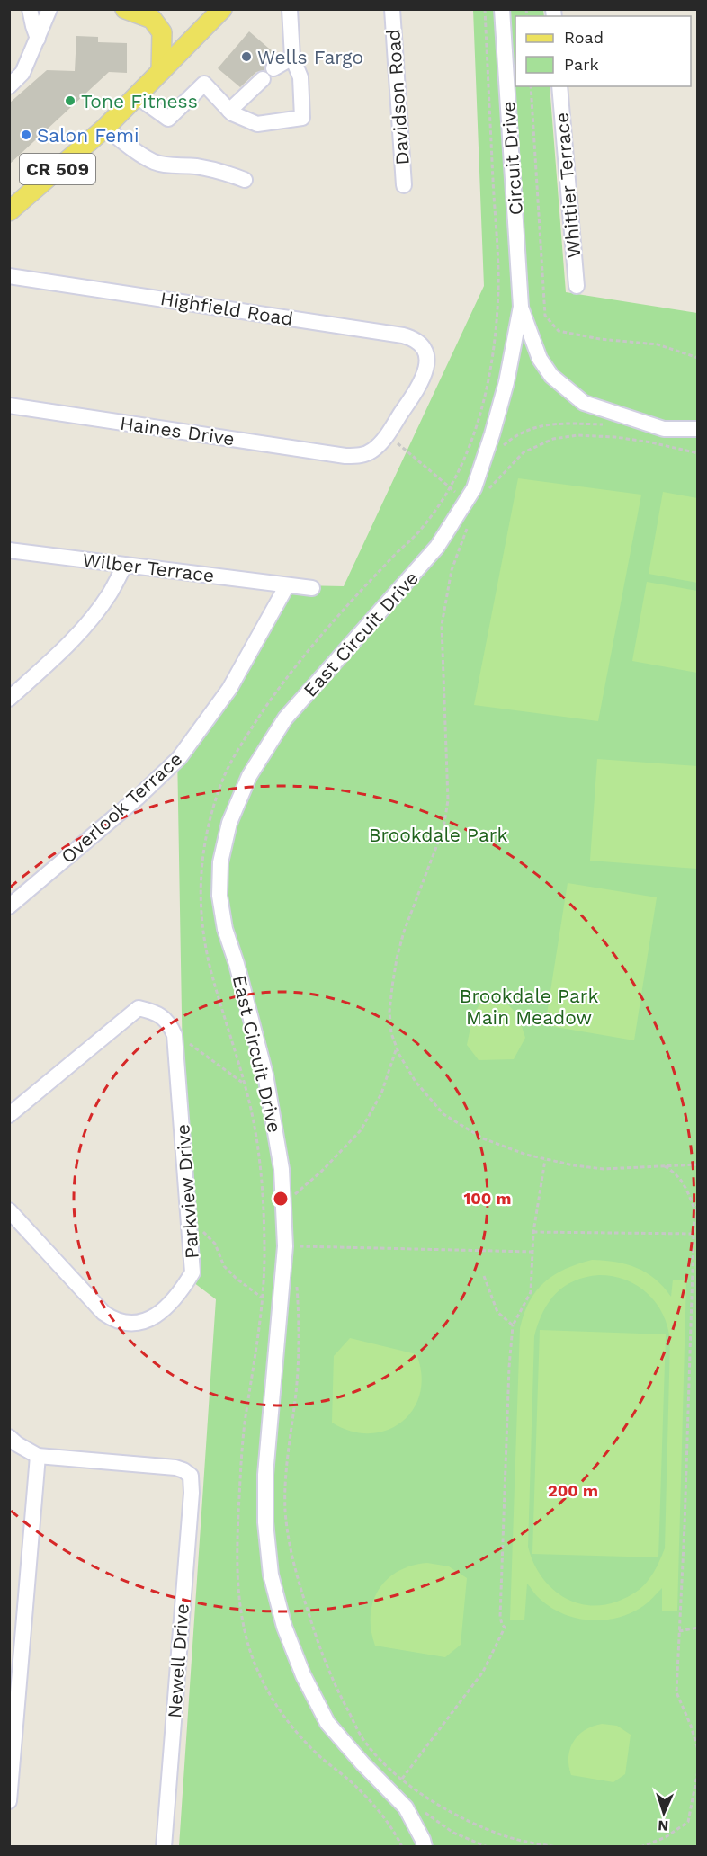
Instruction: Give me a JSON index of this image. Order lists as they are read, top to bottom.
{
  "streets": {
    "main road": ["CR 509"],
    "street": [
      "Davidson Road",
      "Circuit Drive",
      "Whittier Terrace",
      "Highfield Road",
      "Haines Drive",
      "Wilber Terrace",
      "East Circuit Drive",
      "Overlook Terrace",
      "Parkview Drive",
      "Newell Drive"
    ]
  },
  "crossings": [
    ["Circuit Drive", "East Circuit Drive"],
    ["Highfield Road", "Haines Drive"],
    ["Wilber Terrace", "Overlook Terrace"]
  ],
  "parks": ["Brookdale Park", "Brookdale Park Main Meadow"],
  "places": ["Wells Fargo", "Tone Fitness", "Salon Femi"],
  "legend": ["Road", "Park"],
  "north": "bottom",
  "rings": ["100 m", "200 m"]
}
